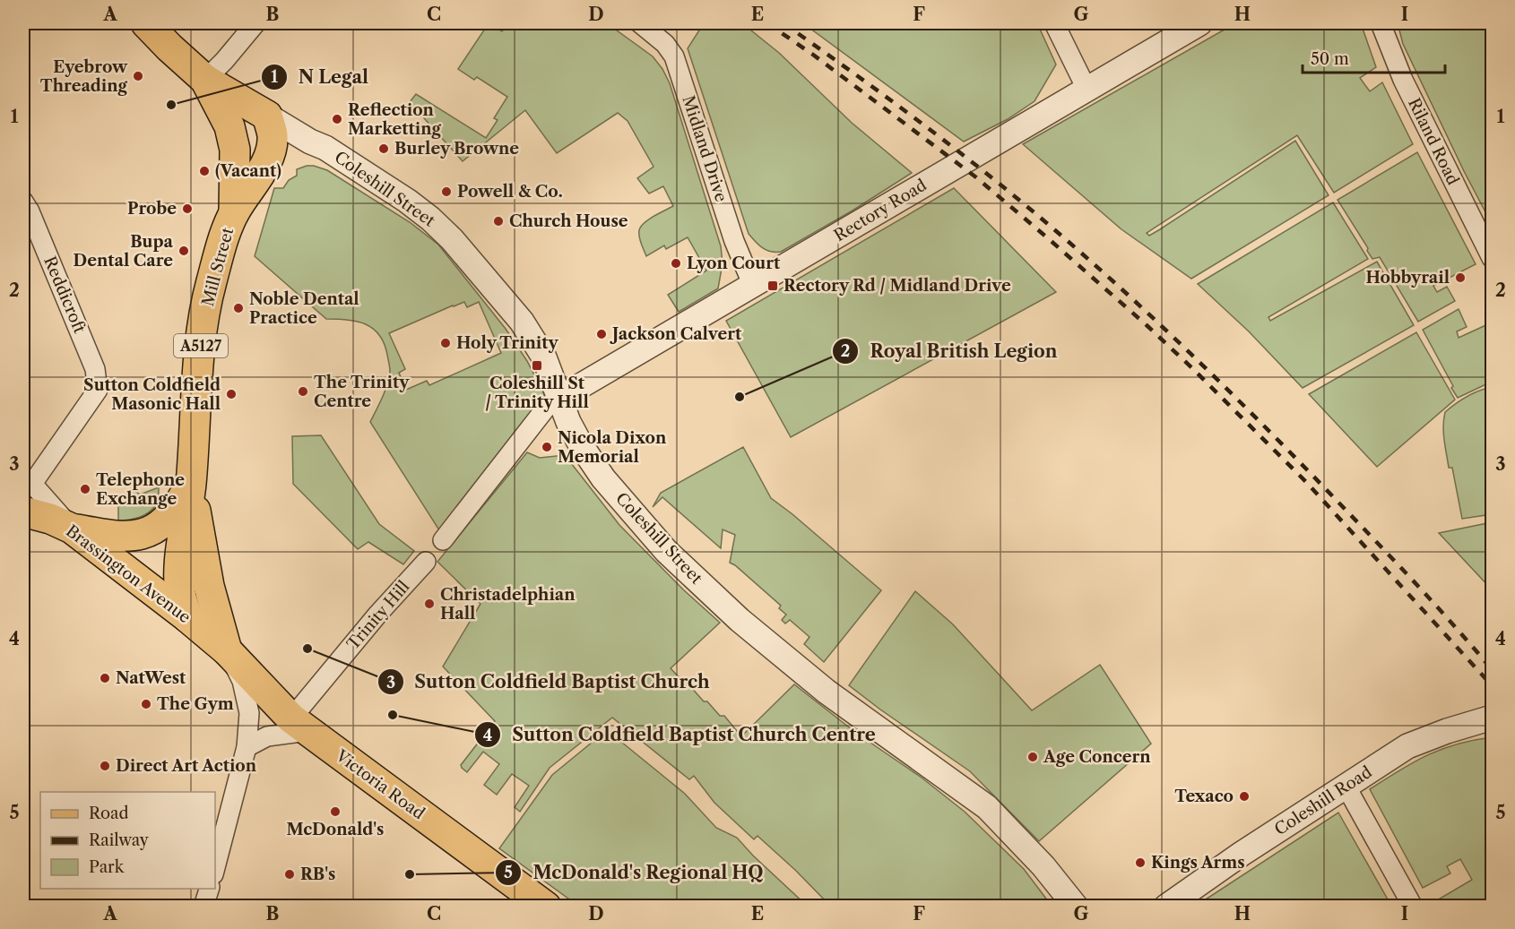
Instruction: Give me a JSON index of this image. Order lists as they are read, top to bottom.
{
  "streets": {
    "main road": [
      "Mill Street",
      "A5127",
      "Brassington Avenue",
      "Victoria Road"
    ],
    "street": [
      "Riland Road",
      "Midland Drive",
      "Coleshill Street",
      "Rectory Road",
      "Reddicroft",
      "Trinity Hill",
      "Coleshill Road"
    ]
  },
  "crossings": [
    ["Midland Drive", "Rectory Road"],
    ["Coleshill Street", "Rectory Road"],
    ["Coleshill Street", "Mill Street"],
    ["Coleshill Street", "A5127"],
    ["Mill Street", "A5127"],
    ["Mill Street", "Brassington Avenue"],
    ["Mill Street", "Victoria Road"],
    ["Brassington Avenue", "Victoria Road"],
    ["Trinity Hill", "Victoria Road"]
  ],
  "places": {
    "other": [
      "Eyebrow Threading",
      "N Legal",
      "Reflection Marketting",
      "Burley Browne",
      "(Vacant)",
      "Powell & Co.",
      "Probe",
      "Church House",
      "Bupa Dental Care",
      "Lyon Court",
      "Hobbyrail",
      "Noble Dental Practice",
      "Jackson Calvert",
      "Holy Trinity",
      "The Trinity Centre",
      "Sutton Coldfield Masonic Hall",
      "Royal British Legion",
      "Nicola Dixon Memorial",
      "Telephone Exchange",
      "Christadelphian Hall",
      "Sutton Coldfield Baptist Church",
      "NatWest",
      "The Gym",
      "Sutton Coldfield Baptist Church Centre",
      "Age Concern",
      "Direct Art Action",
      "Texaco",
      "McDonald's",
      "Kings Arms",
      "RB's",
      "McDonald's Regional HQ"
    ],
    "transit": ["Rectory Rd / Midland Drive", "Coleshill St / Trinity Hill"]
  },
  "legend": ["Road", "Railway", "Park"],
  "scale_bar": "50 m",
  "grid": {
    "columns": [
      "A",
      "B",
      "C",
      "D",
      "E",
      "F",
      "G",
      "H",
      "I"
    ],
    "rows": [
      "1",
      "2",
      "3",
      "4",
      "5"
    ]
  }
}
